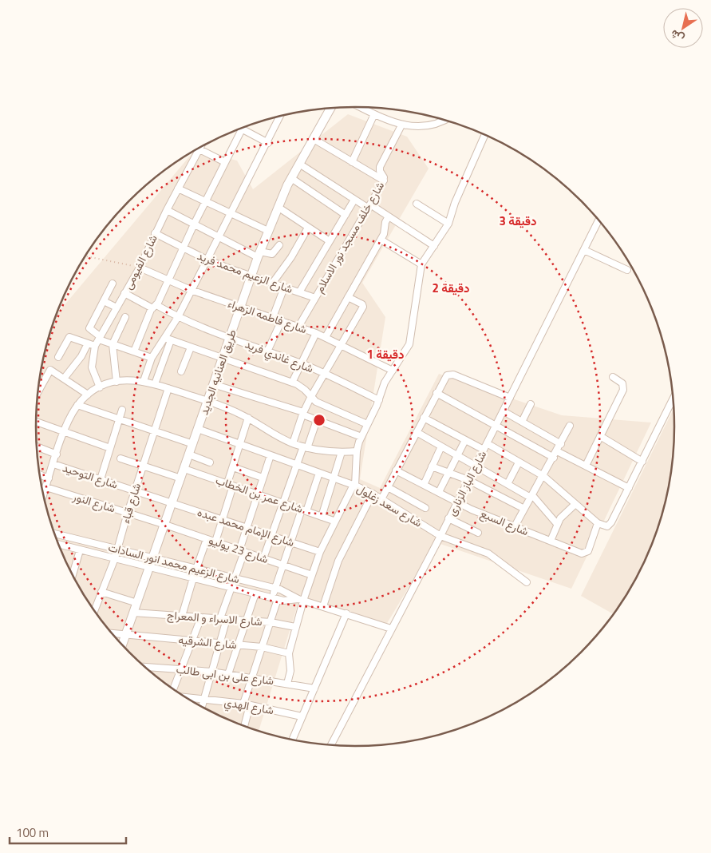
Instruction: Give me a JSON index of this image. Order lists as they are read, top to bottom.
{
  "streets": {
    "street": [
      "شارع خلف مسجد نور الاسلام",
      "شارع الفيومى",
      "شارع الزعيم محمد فريد",
      "شارع فاطمه الزهراء",
      "شارع غاندي فريد",
      "طريق العنانيه الجديد",
      "شارع التوحيد",
      "شارع الباز الزنارى",
      "شارع عمر بن الخطاب",
      "شارع النور",
      "شارع قباء",
      "شارع سعد زغلول",
      "شارع السبع",
      "شارع الإمام محمد عبده",
      "شارع 23 يوليو",
      "شارع الزعيم محمد انور السادات",
      "شارع الاسراء و المعراج",
      "شارع الشرقيه",
      "شارع على بن ابى طالب",
      "شارع الهدي"
    ]
  },
  "crossings": [
    ["شارع خلف مسجد نور الاسلام", "شارع الزعيم محمد فريد"],
    ["شارع خلف مسجد نور الاسلام", "شارع فاطمه الزهراء"],
    ["شارع الفيومى", "شارع الزعيم محمد فريد"],
    ["شارع الفيومى", "شارع فاطمه الزهراء"],
    ["شارع الفيومى", "شارع غاندي فريد"],
    ["شارع الزعيم محمد فريد", "طريق العنانيه الجديد"],
    ["شارع فاطمه الزهراء", "طريق العنانيه الجديد"],
    ["شارع غاندي فريد", "طريق العنانيه الجديد"],
    ["طريق العنانيه الجديد", "شارع التوحيد"],
    ["طريق العنانيه الجديد", "شارع عمر بن الخطاب"],
    ["طريق العنانيه الجديد", "شارع النور"],
    ["طريق العنانيه الجديد", "شارع سعد زغلول"],
    ["طريق العنانيه الجديد", "شارع الإمام محمد عبده"],
    ["طريق العنانيه الجديد", "شارع 23 يوليو"],
    ["طريق العنانيه الجديد", "شارع الزعيم محمد انور السادات"],
    ["طريق العنانيه الجديد", "شارع الاسراء و المعراج"],
    ["طريق العنانيه الجديد", "شارع الشرقيه"],
    ["شارع التوحيد", "شارع قباء"],
    ["شارع التوحيد", "شارع الإمام محمد عبده"],
    ["شارع الباز الزنارى", "شارع سعد زغلول"],
    ["شارع الباز الزنارى", "شارع السبع"],
    ["شارع الباز الزنارى", "شارع الزعيم محمد انور السادات"],
    ["شارع النور", "شارع قباء"],
    ["شارع النور", "شارع 23 يوليو"],
    ["شارع قباء", "شارع الزعيم محمد انور السادات"]
  ],
  "scale_bar": "100 m",
  "north": "bottom left",
  "rings": ["3 دقيقة", "2 دقيقة", "1 دقيقة"]
}
